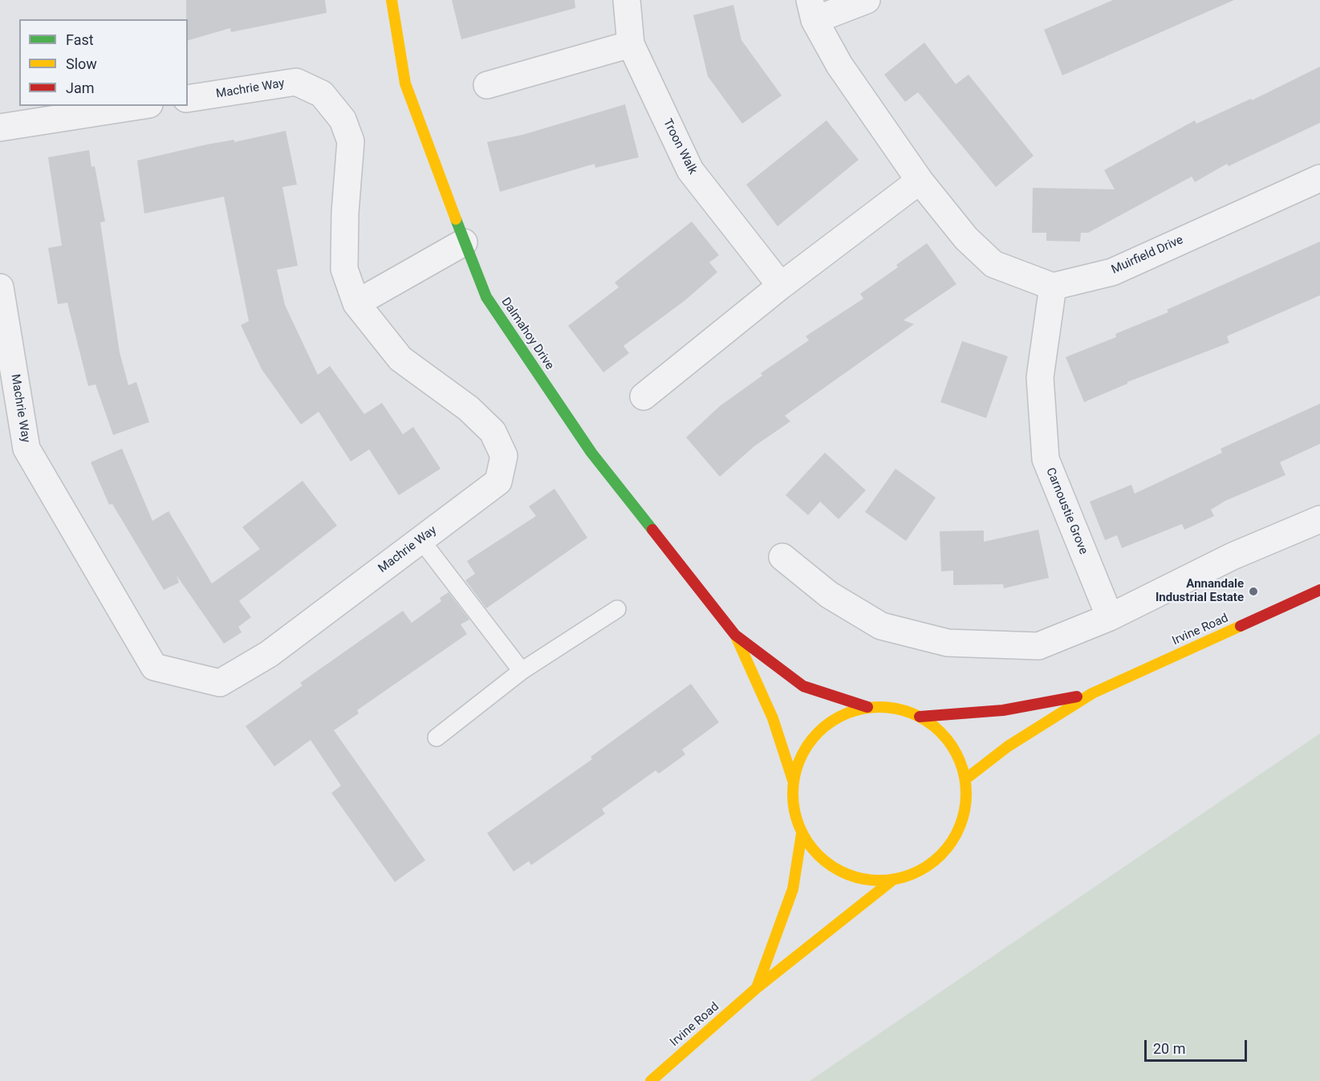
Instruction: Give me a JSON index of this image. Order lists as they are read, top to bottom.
{
  "streets": {
    "main road": ["Dalmahoy Drive", "Irvine Road"],
    "street": [
      "Machrie Way",
      "Troon Walk",
      "Muirfield Drive",
      "Carnoustie Grove"
    ]
  },
  "crossings": [
    ["Muirfield Drive", "Carnoustie Grove"]
  ],
  "places": ["Annandale Industrial Estate"],
  "legend": ["Fast", "Slow", "Jam"],
  "scale_bar": "20 m"
}
